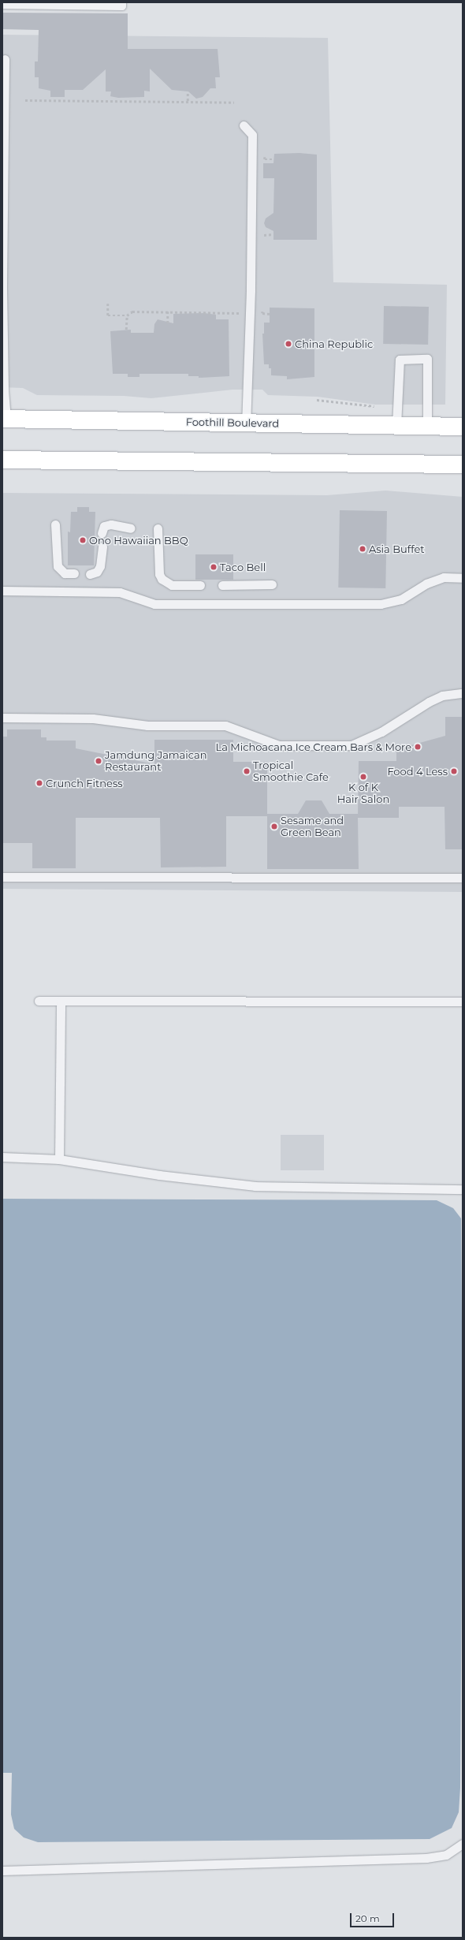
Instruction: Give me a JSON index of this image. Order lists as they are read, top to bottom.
{
  "streets": {
    "main road": ["Foothill Boulevard"]
  },
  "places": [
    "China Republic",
    "Ono Hawaiian BBQ",
    "Asia Buffet",
    "Taco Bell",
    "La Michoacana Ice Cream Bars & More",
    "Jamdung Jamaican Restaurant",
    "Tropical Smoothie Cafe",
    "Food 4 Less",
    "K of K Hair Salon",
    "Crunch Fitness",
    "Sesame and Green Bean"
  ],
  "scale_bar": "20 m"
}
